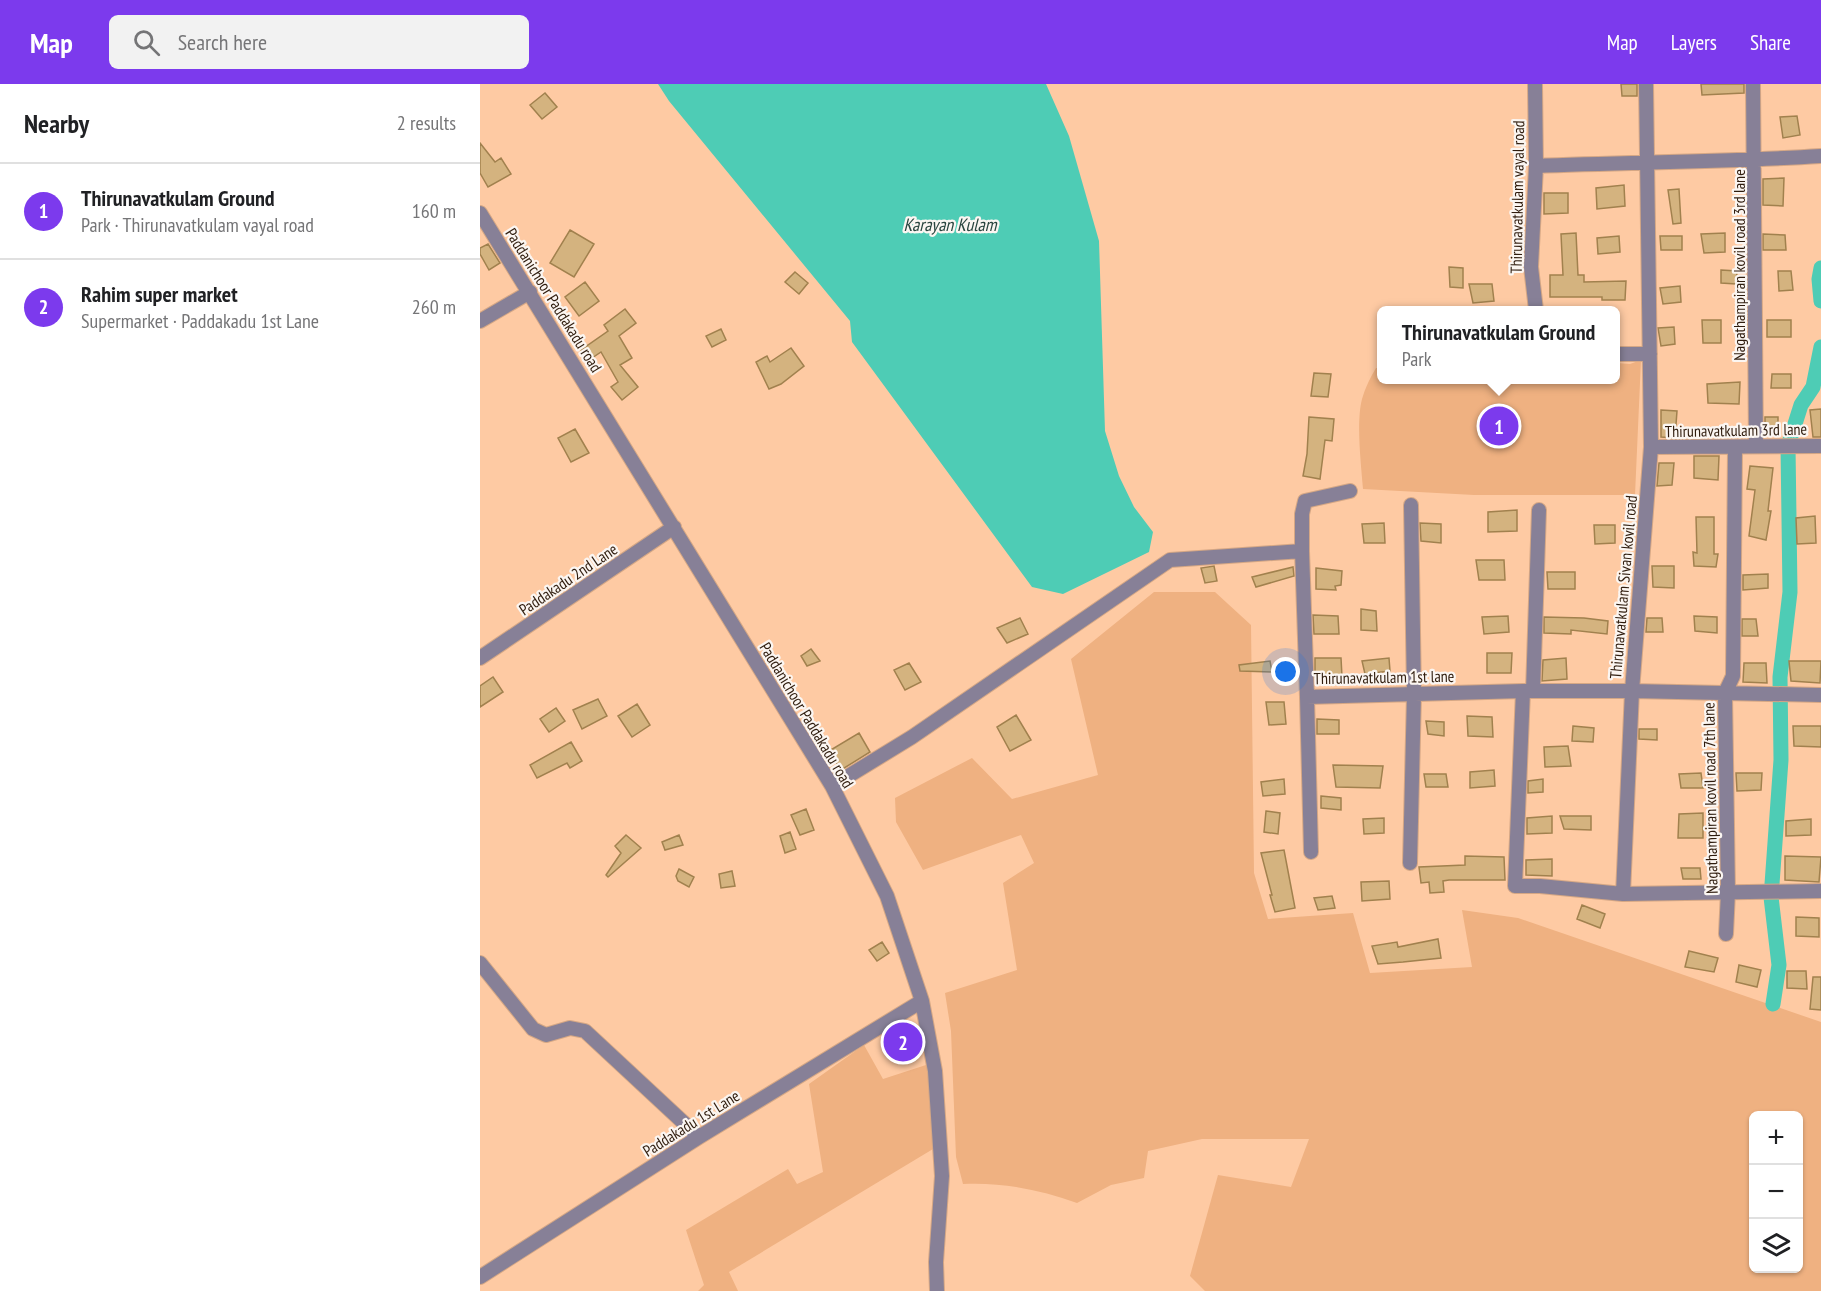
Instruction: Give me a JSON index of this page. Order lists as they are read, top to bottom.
{
  "streets": {
    "street": [
      "Thirunavatkulam vayal road",
      "Nagathampiran kovil road 3rd lane",
      "Paddanichoor Paddakadu road",
      "Thirunavatkulam 3rd lane",
      "Paddakadu 2nd Lane",
      "Thirunavatkulam Sivan kovil road",
      "Thirunavatkulam 1st lane",
      "Nagathampiran kovil road 7th lane",
      "Paddakadu 1st Lane"
    ]
  },
  "crossings": [
    ["Nagathampiran kovil road 3rd lane", "Thirunavatkulam 3rd lane"],
    ["Paddanichoor Paddakadu road", "Paddakadu 2nd Lane"],
    ["Paddanichoor Paddakadu road", "Paddakadu 1st Lane"],
    ["Thirunavatkulam 3rd lane", "Thirunavatkulam Sivan kovil road"],
    ["Thirunavatkulam 3rd lane", "Nagathampiran kovil road 7th lane"],
    ["Thirunavatkulam Sivan kovil road", "Thirunavatkulam 1st lane"],
    ["Thirunavatkulam 1st lane", "Nagathampiran kovil road 7th lane"]
  ],
  "water": ["Karayan Kulam"],
  "page": {
    "header": "Map",
    "search": "Search here",
    "nav": ["Map", "Layers", "Share"],
    "heading": ["Nearby", "2 results"],
    "list": [
      {
        "mark": "1",
        "name": "Thirunavatkulam Ground",
        "note": "Park · Thirunavatkulam vayal road",
        "value": "160 m"
      },
      {
        "mark": "2",
        "name": "Rahim super market",
        "note": "Supermarket · Paddakadu 1st Lane",
        "value": "260 m"
      }
    ],
    "popup": ["Thirunavatkulam Ground", "Park"],
    "pins": ["1", "2"],
    "map_buttons": ["+", "−"]
  }
}
